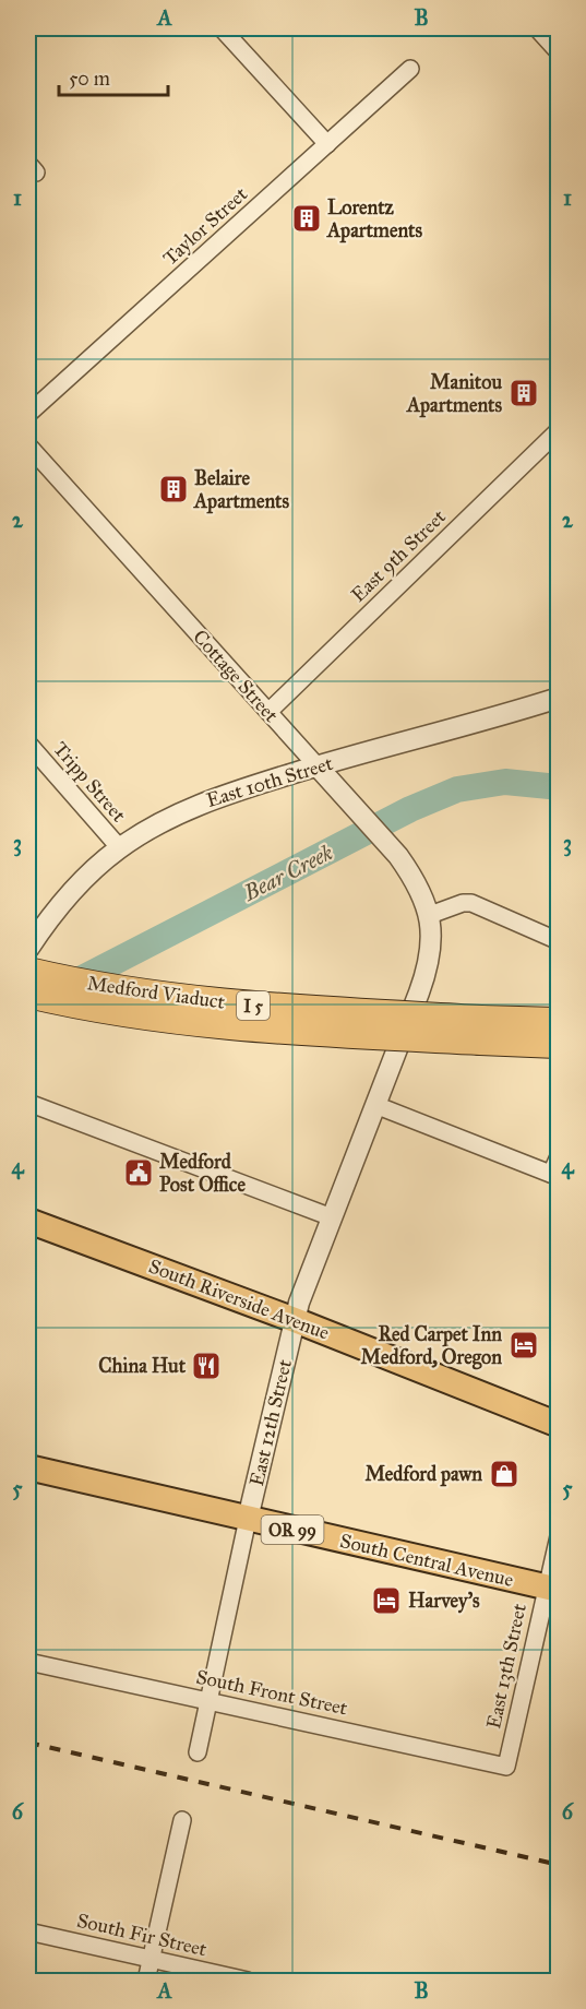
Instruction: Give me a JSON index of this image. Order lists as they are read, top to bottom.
{
  "streets": {
    "highway": ["Medford Viaduct", "I 5"],
    "main road": ["South Riverside Avenue", "OR 99", "South Central Avenue"],
    "street": [
      "Taylor Street",
      "East 9th Street",
      "Cottage Street",
      "Tripp Street",
      "East 10th Street",
      "East 12th Street",
      "East 13th Street",
      "South Front Street",
      "South Fir Street"
    ]
  },
  "crossings": [
    ["East 9th Street", "Cottage Street"],
    ["Cottage Street", "East 10th Street"],
    ["Cottage Street", "East 12th Street"],
    ["Tripp Street", "East 10th Street"],
    ["Medford Viaduct", "I 5"],
    ["South Riverside Avenue", "East 12th Street"],
    ["East 12th Street", "South Central Avenue"],
    ["East 12th Street", "South Front Street"],
    ["South Central Avenue", "East 13th Street"],
    ["East 13th Street", "South Front Street"]
  ],
  "water": ["Bear Creek"],
  "places": {
    "building": ["Lorentz Apartments", "Manitou Apartments", "Belaire Apartments"],
    "public building": ["Medford Post Office"],
    "hotel": ["Red Carpet Inn Medford, Oregon", "Harvey's"],
    "restaurant": ["China Hut"],
    "shop": ["Medford pawn"]
  },
  "scale_bar": "50 m",
  "grid": {
    "columns": ["A", "B"],
    "rows": [
      "1",
      "2",
      "3",
      "4",
      "5",
      "6"
    ]
  }
}
